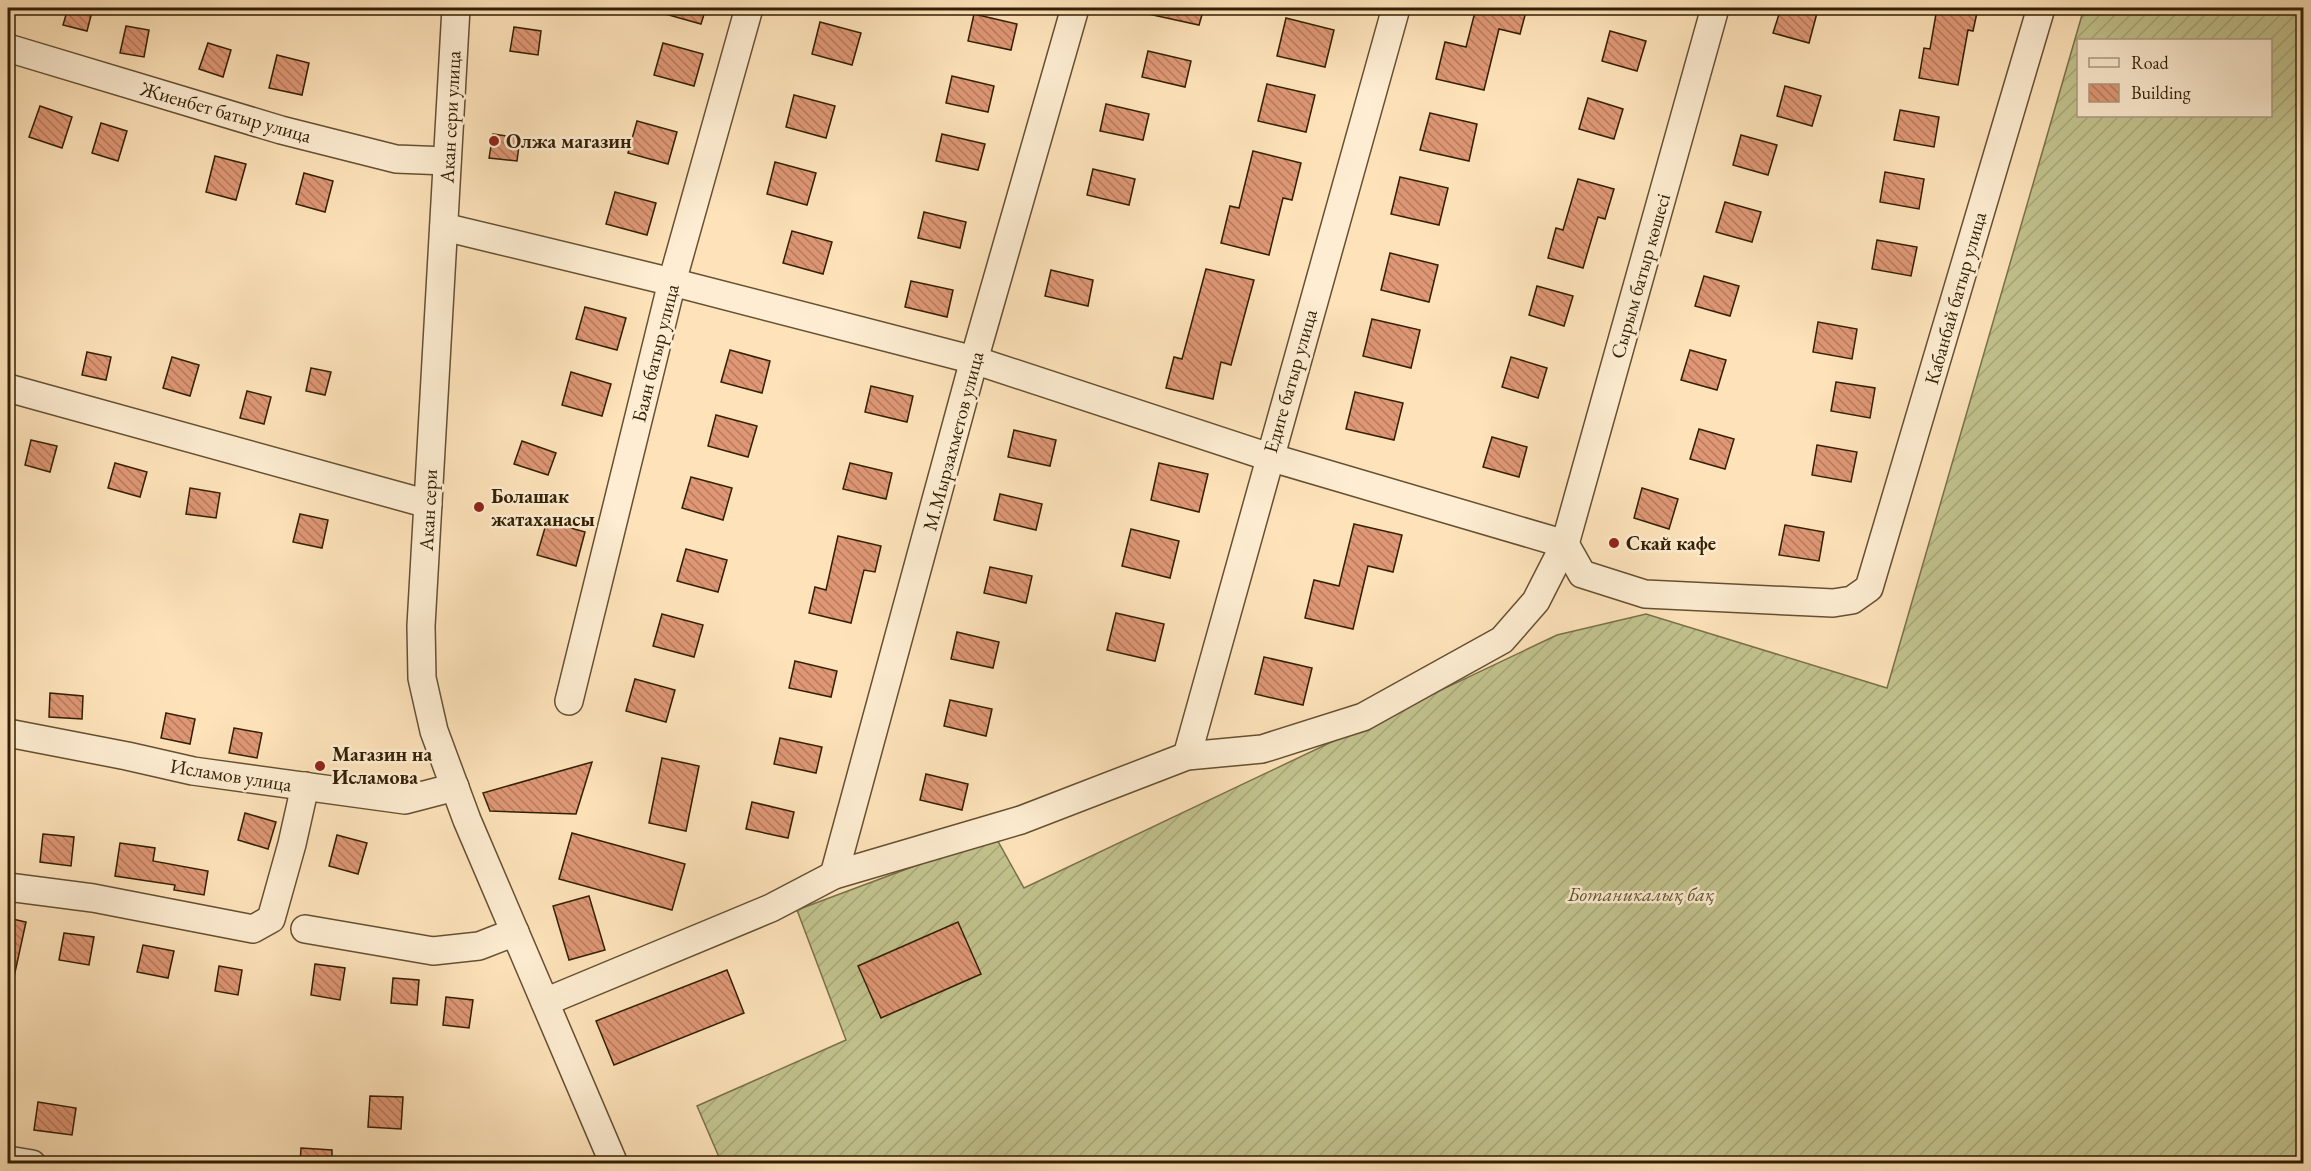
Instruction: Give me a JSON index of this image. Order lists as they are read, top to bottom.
{
  "streets": {
    "street": [
      "Жиенбет батыр улица",
      "Акан сери улица",
      "Сырым батыр көшесі",
      "Кабанбай батыр улица",
      "Баян батыр улица",
      "Едиге батыр улица",
      "М.Мырзахметов улица",
      "Акан сери",
      "Исламов улица"
    ]
  },
  "crossings": [
    ["Жиенбет батыр улица", "Акан сери улица"],
    ["Акан сери улица", "Акан сери"],
    ["Сырым батыр көшесі", "Кабанбай батыр улица"],
    ["Сырым батыр көшесі", "Едиге батыр улица"],
    ["Сырым батыр көшесі", "М.Мырзахметов улица"],
    ["Сырым батыр көшесі", "Акан сери"],
    ["Акан сери", "Исламов улица"]
  ],
  "parks": ["Ботаникалық бақ"],
  "places": [
    "Олжа магазин",
    "Болашак жатаханасы",
    "Скай кафе",
    "Магазин на Исламова"
  ],
  "legend": ["Road", "Building"]
}
